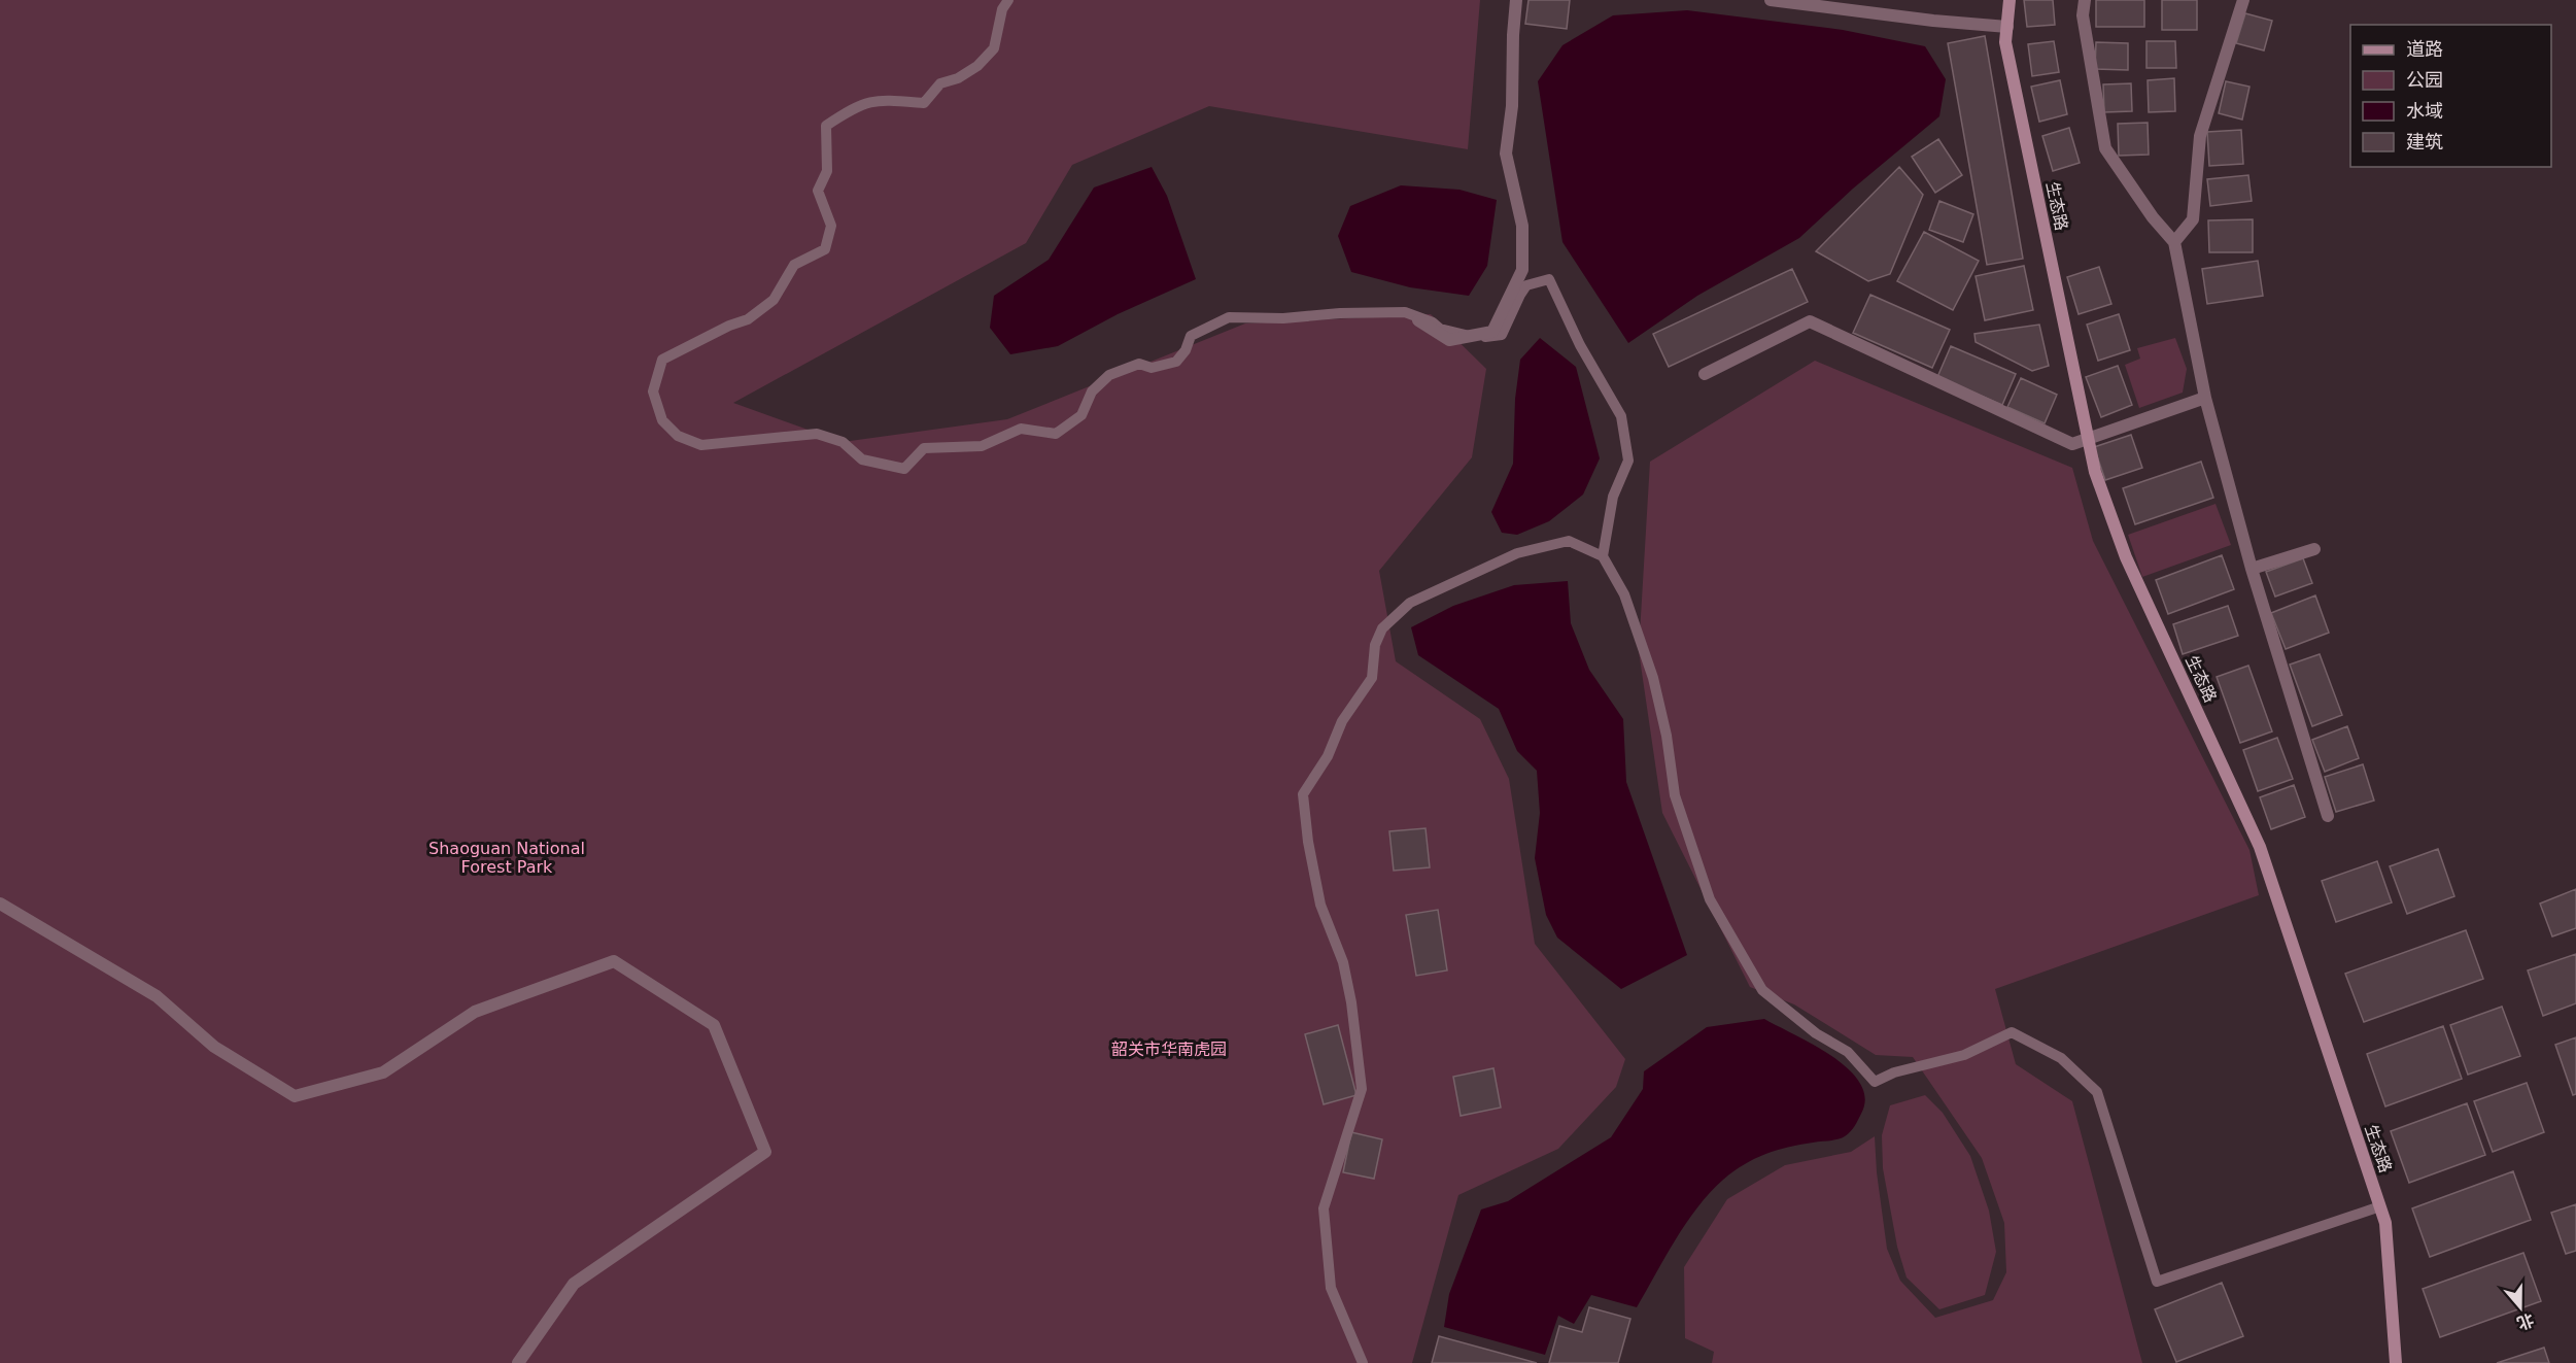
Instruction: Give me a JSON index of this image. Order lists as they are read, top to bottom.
{
  "streets": {
    "street": ["生态路"]
  },
  "parks": ["Shaoguan National Forest Park", "韶关市华南虎园"],
  "legend": [
    "道路",
    "公园",
    "水域",
    "建筑"
  ],
  "north": "bottom"
}
